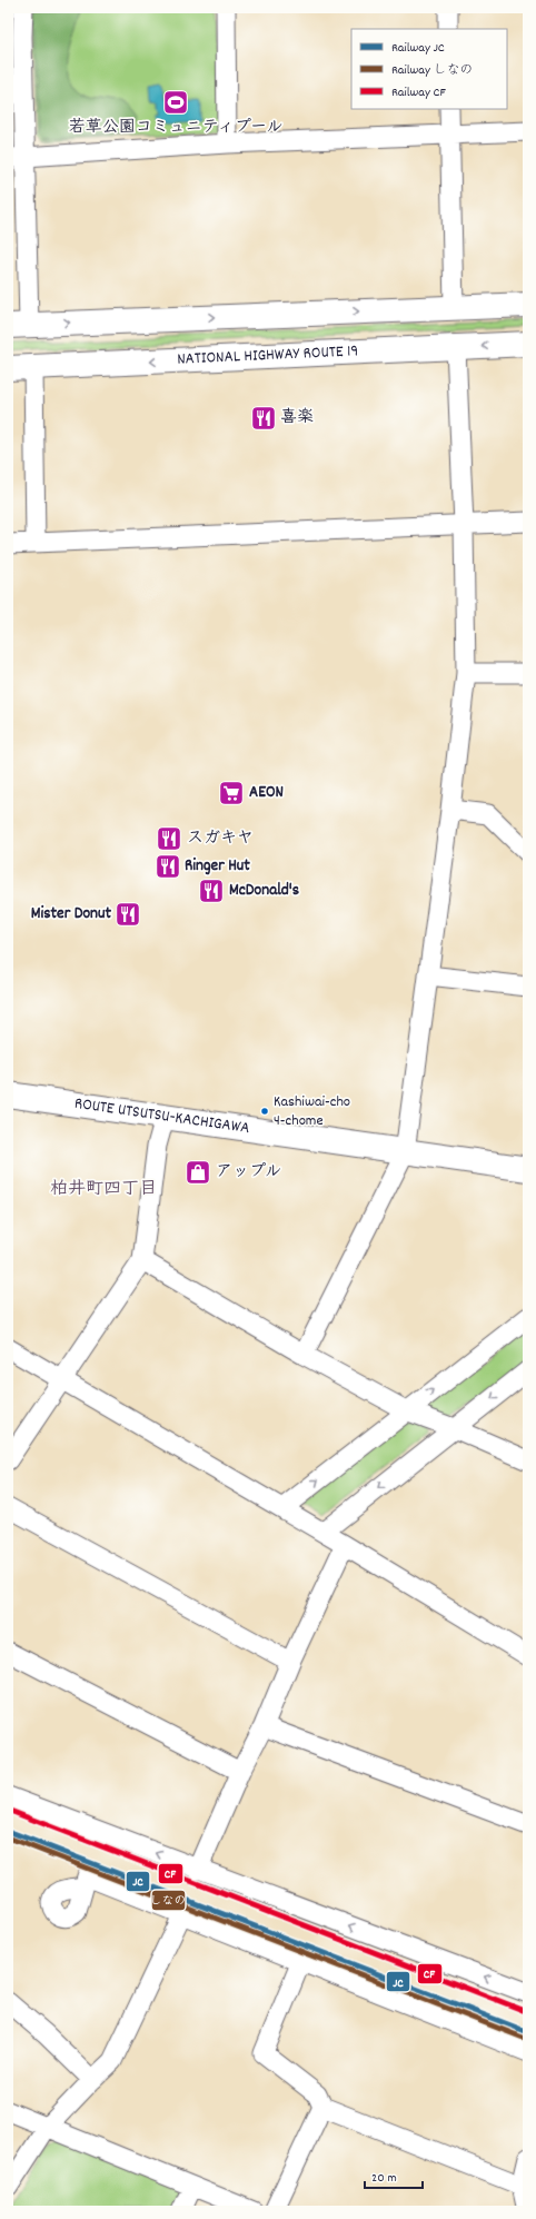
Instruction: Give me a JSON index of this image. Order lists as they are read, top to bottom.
{
  "streets": {
    "main road": ["NATIONAL HIGHWAY ROUTE 19", "ROUTE UTSUTSU-KACHIGAWA"]
  },
  "districts": ["柏井町四丁目"],
  "places": {
    "sports": ["若草公園コミュニティプール"],
    "restaurant": [
      "喜楽",
      "スガキヤ",
      "Ringer Hut",
      "McDonald's",
      "Mister Donut"
    ],
    "supermarket": ["AEON"],
    "other": ["Kashiwai-cho 4-chome"],
    "shop": ["アップル"]
  },
  "lines": ["rail line CF", "rail line JC", "rail line しなの"],
  "legend": ["Railway JC", "Railway しなの", "Railway CF"],
  "scale_bar": "20 m"
}
